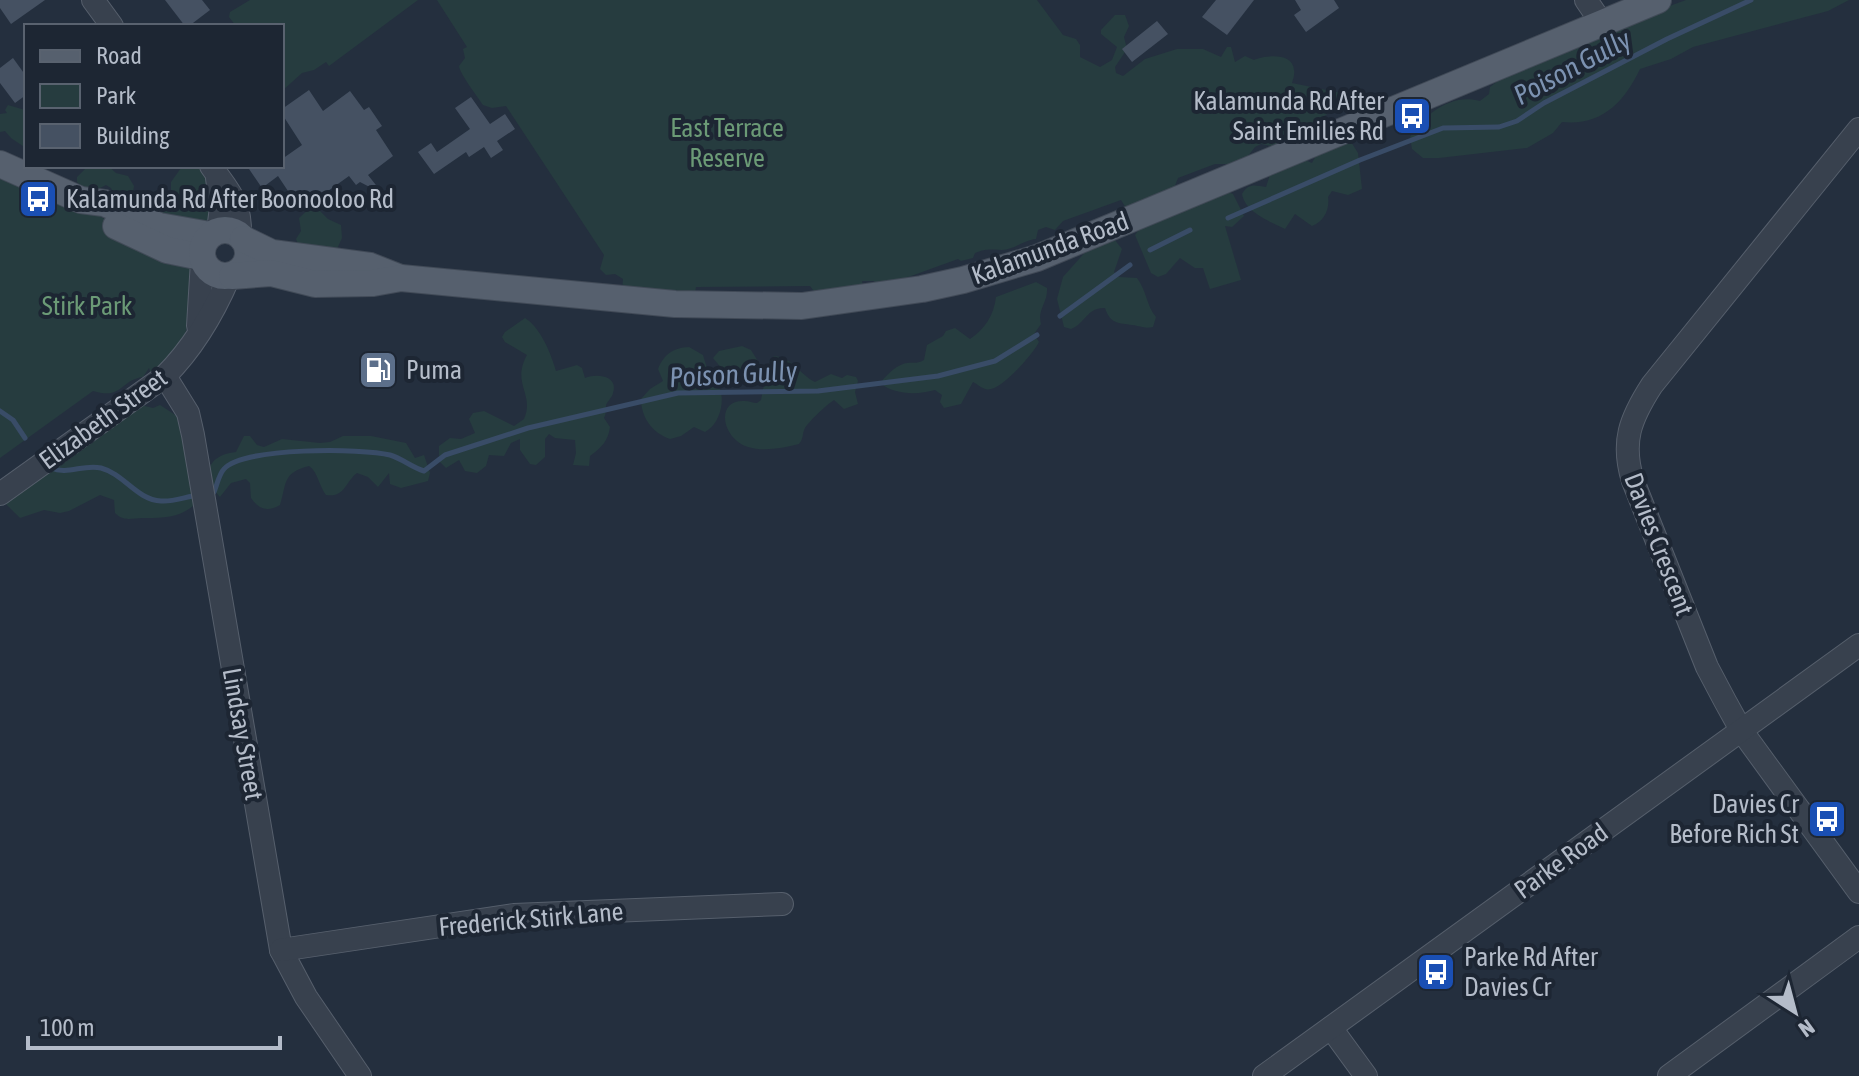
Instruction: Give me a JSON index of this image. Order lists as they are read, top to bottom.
{
  "streets": {
    "main road": ["Kalamunda Road"],
    "street": [
      "Elizabeth Street",
      "Davies Crescent",
      "Lindsay Street",
      "Parke Road",
      "Frederick Stirk Lane"
    ]
  },
  "crossings": [
    ["Kalamunda Road", "Elizabeth Street"],
    ["Elizabeth Street", "Lindsay Street"],
    ["Davies Crescent", "Parke Road"],
    ["Lindsay Street", "Frederick Stirk Lane"]
  ],
  "water": ["Poison Gully"],
  "parks": ["East Terrace Reserve", "Stirk Park"],
  "places": {
    "bus stop": [
      "Kalamunda Rd After Saint Emilies Rd",
      "Kalamunda Rd After Boonooloo Rd",
      "Davies Cr Before Rich St",
      "Parke Rd After Davies Cr"
    ],
    "fuel station": ["Puma"]
  },
  "legend": ["Road", "Park", "Building"],
  "scale_bar": "100 m",
  "north": "bottom right"
}
